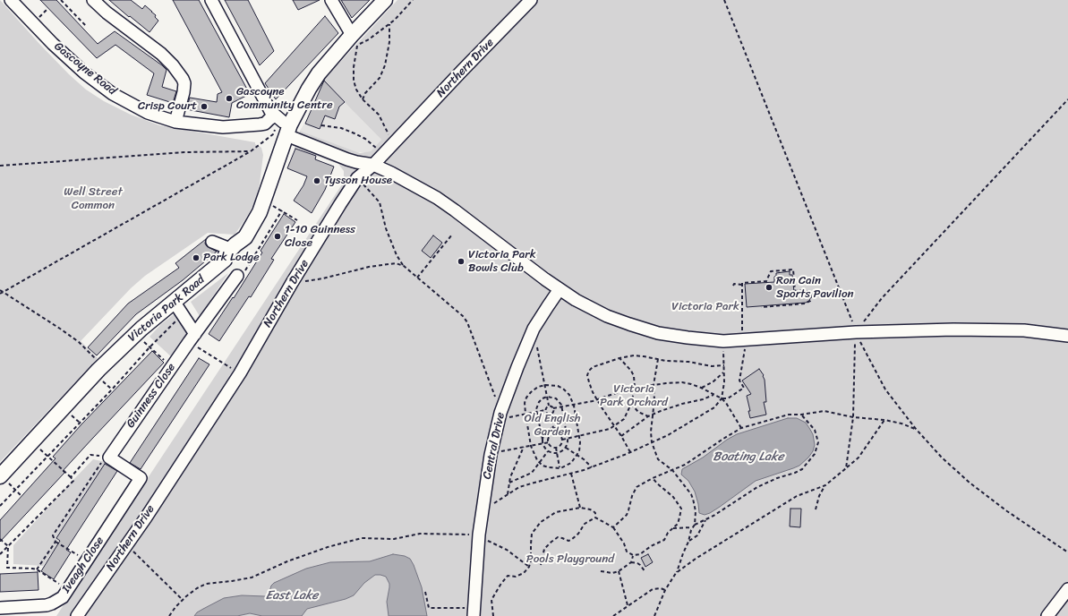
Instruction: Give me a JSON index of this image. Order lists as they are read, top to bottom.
{
  "streets": {
    "main road": ["Victoria Park Road"],
    "street": [
      "Northern Drive",
      "Gascoyne Road",
      "Guinness Close",
      "Central Drive",
      "Iveagh Close"
    ]
  },
  "crossings": [
    ["Gascoyne Road", "Victoria Park Road"],
    ["Guinness Close", "Iveagh Close"]
  ],
  "water": ["Boating Lake", "East Lake"],
  "parks": [
    "Well Street Common",
    "Victoria Park",
    "Victoria Park Orchard",
    "Old English Garden",
    "Pools Playground"
  ],
  "places": [
    "Gascoyne Community Centre",
    "Crisp Court",
    "Tysson House",
    "1-10 Guinness Close",
    "Park Lodge",
    "Victoria Park Bowls Club",
    "Ron Cain Sports Pavilion"
  ]
}
